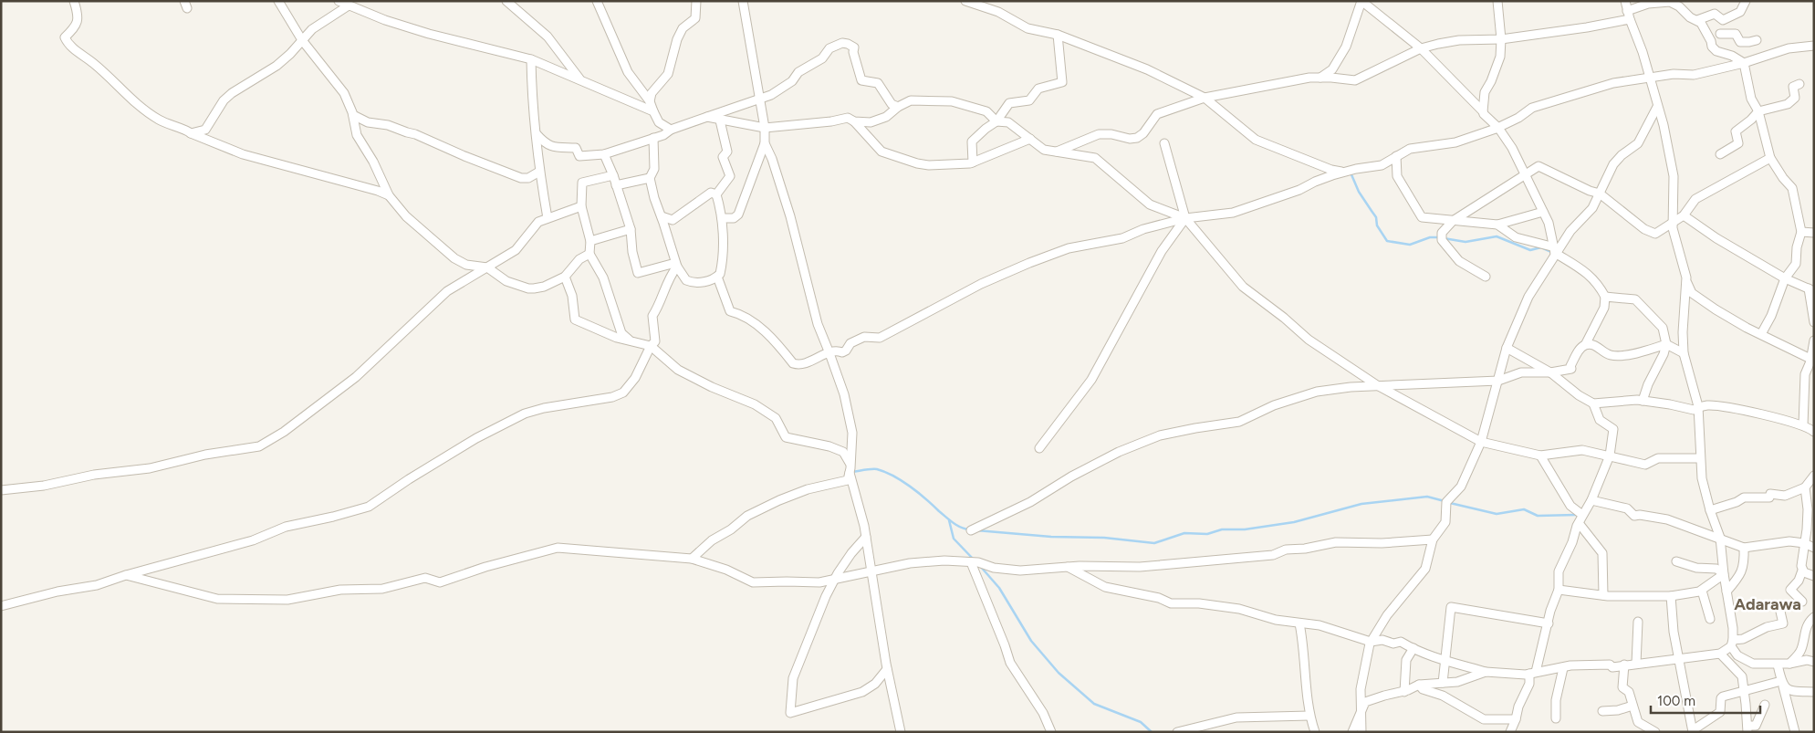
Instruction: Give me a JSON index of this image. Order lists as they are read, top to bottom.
{
  "districts": ["Adarawa"],
  "scale_bar": "100 m"
}
